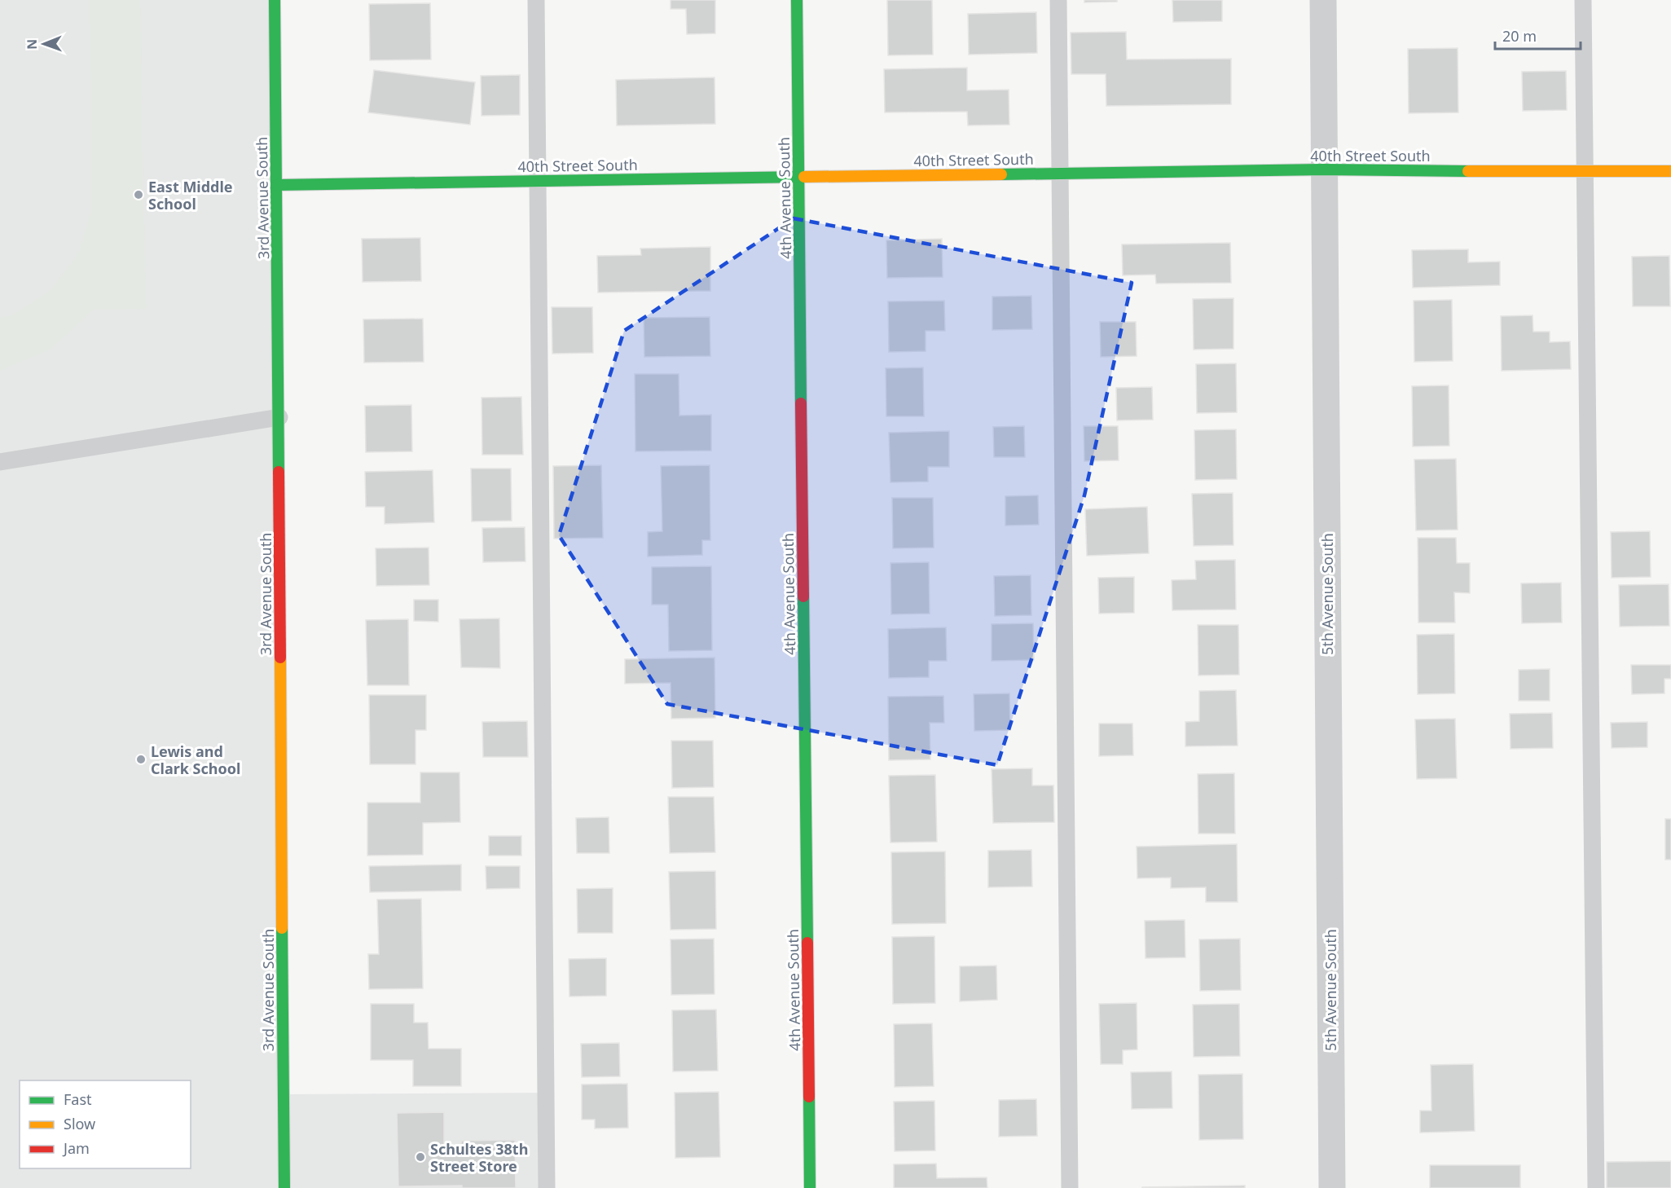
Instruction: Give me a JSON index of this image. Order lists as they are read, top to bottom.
{
  "streets": {
    "street": [
      "40th Street South",
      "3rd Avenue South",
      "4th Avenue South",
      "5th Avenue South"
    ]
  },
  "crossings": [
    ["40th Street South", "3rd Avenue South"],
    ["40th Street South", "4th Avenue South"],
    ["40th Street South", "5th Avenue South"]
  ],
  "places": ["East Middle School", "Lewis and Clark School", "Schultes 38th Street Store"],
  "legend": ["Fast", "Slow", "Jam"],
  "scale_bar": "20 m",
  "north": "left"
}
